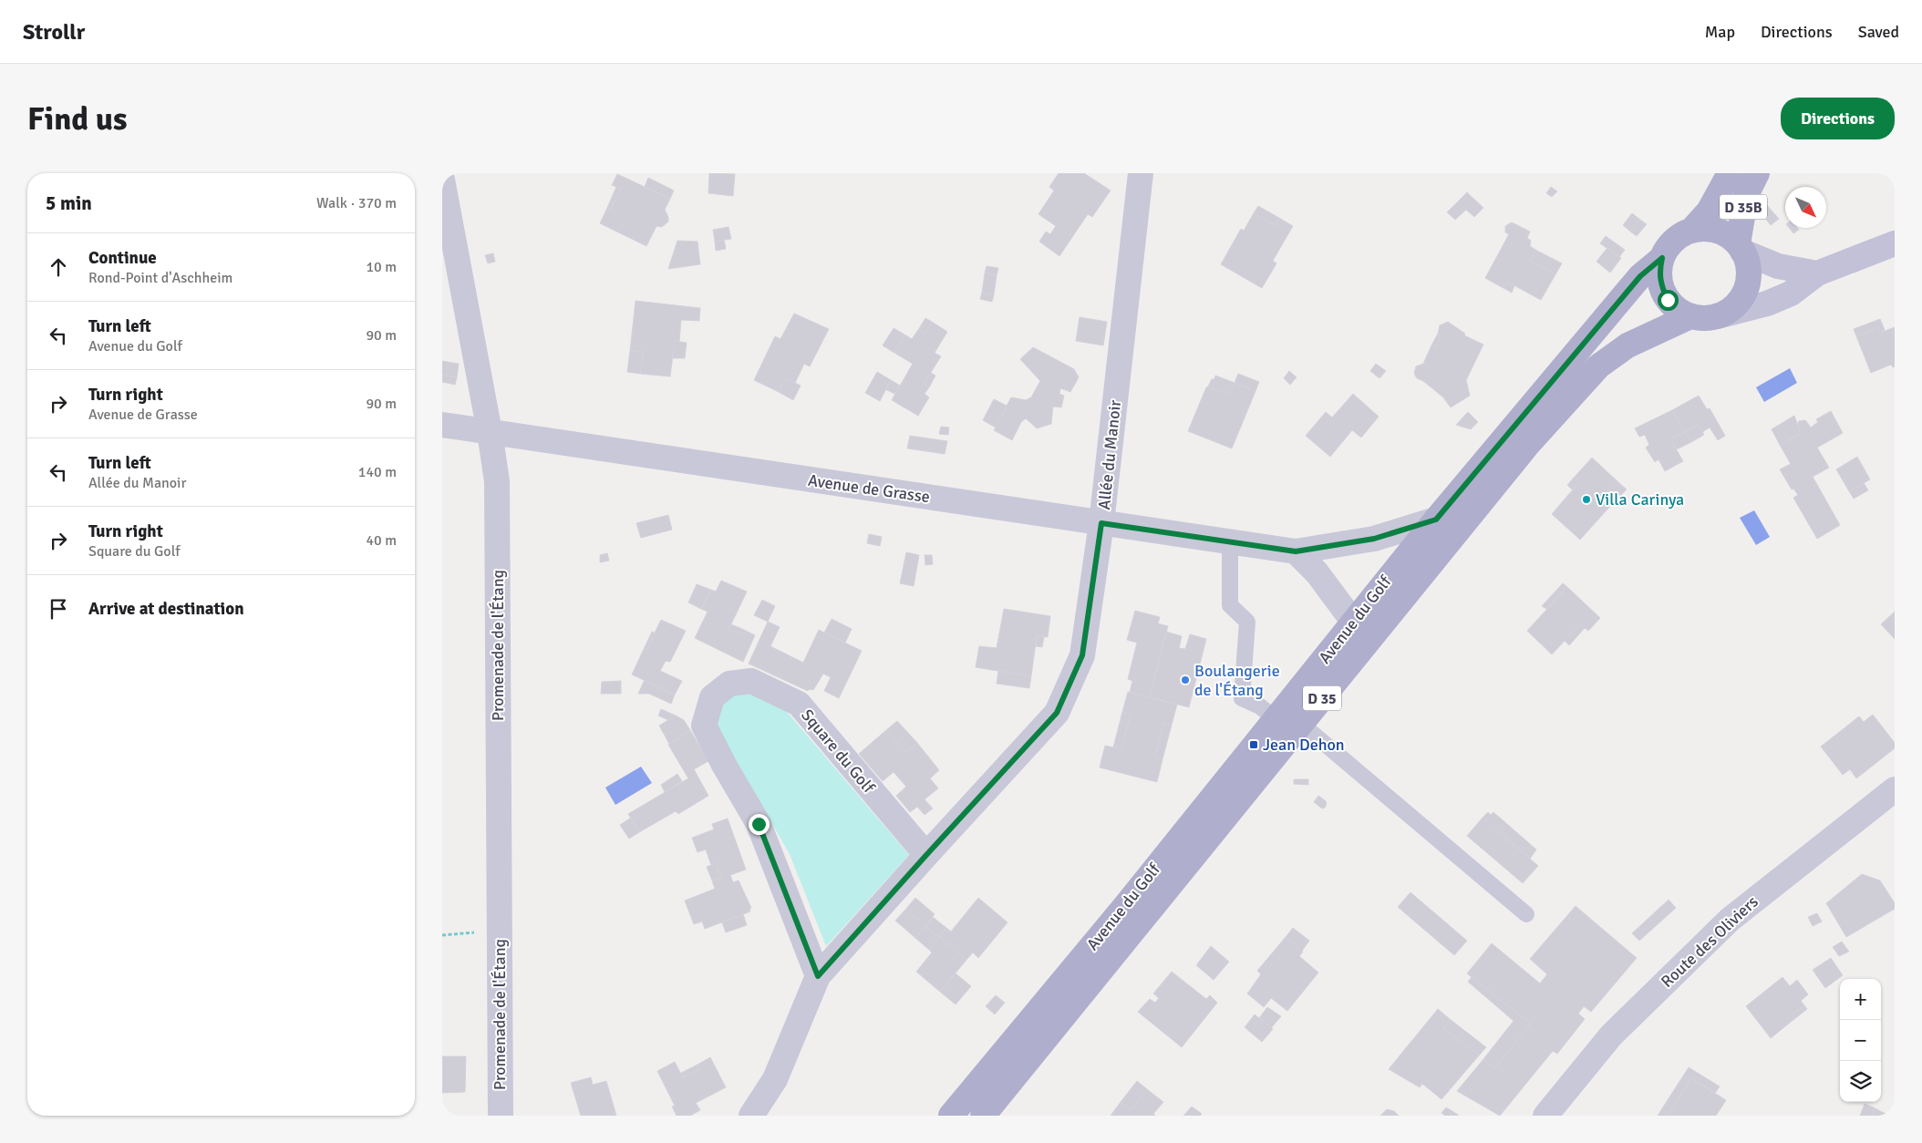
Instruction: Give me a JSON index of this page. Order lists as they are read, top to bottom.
{
  "streets": {
    "main road": ["D 35B", "Avenue du Golf", "D 35"],
    "street": [
      "Allée du Manoir",
      "Avenue de Grasse",
      "Promenade de l'Étang",
      "Square du Golf",
      "Route des Oliviers"
    ]
  },
  "crossings": [
    ["D 35B", "Avenue du Golf"],
    ["Allée du Manoir", "Avenue de Grasse"],
    ["Allée du Manoir", "Square du Golf"],
    ["Avenue de Grasse", "Avenue du Golf"],
    ["Avenue de Grasse", "Promenade de l'Étang"]
  ],
  "places": {
    "other": ["Villa Carinya", "Boulangerie de l'Étang"],
    "transit": ["Jean Dehon"]
  },
  "north": "bottom right",
  "page": {
    "header": "Strollr",
    "nav": ["Map", "Directions", "Saved"],
    "buttons": "Directions",
    "title": "Find us",
    "heading": ["5 min", "Walk · 370 m"],
    "list": [
      ["Continue", "Rond-Point d'Aschheim", "10 m"],
      ["Turn left", "Avenue du Golf", "90 m"],
      ["Turn right", "Avenue de Grasse", "90 m"],
      ["Turn left", "Allée du Manoir", "140 m"],
      ["Turn right", "Square du Golf", "40 m"],
      "Arrive at destination"
    ],
    "map_buttons": ["+", "−"]
  }
}
